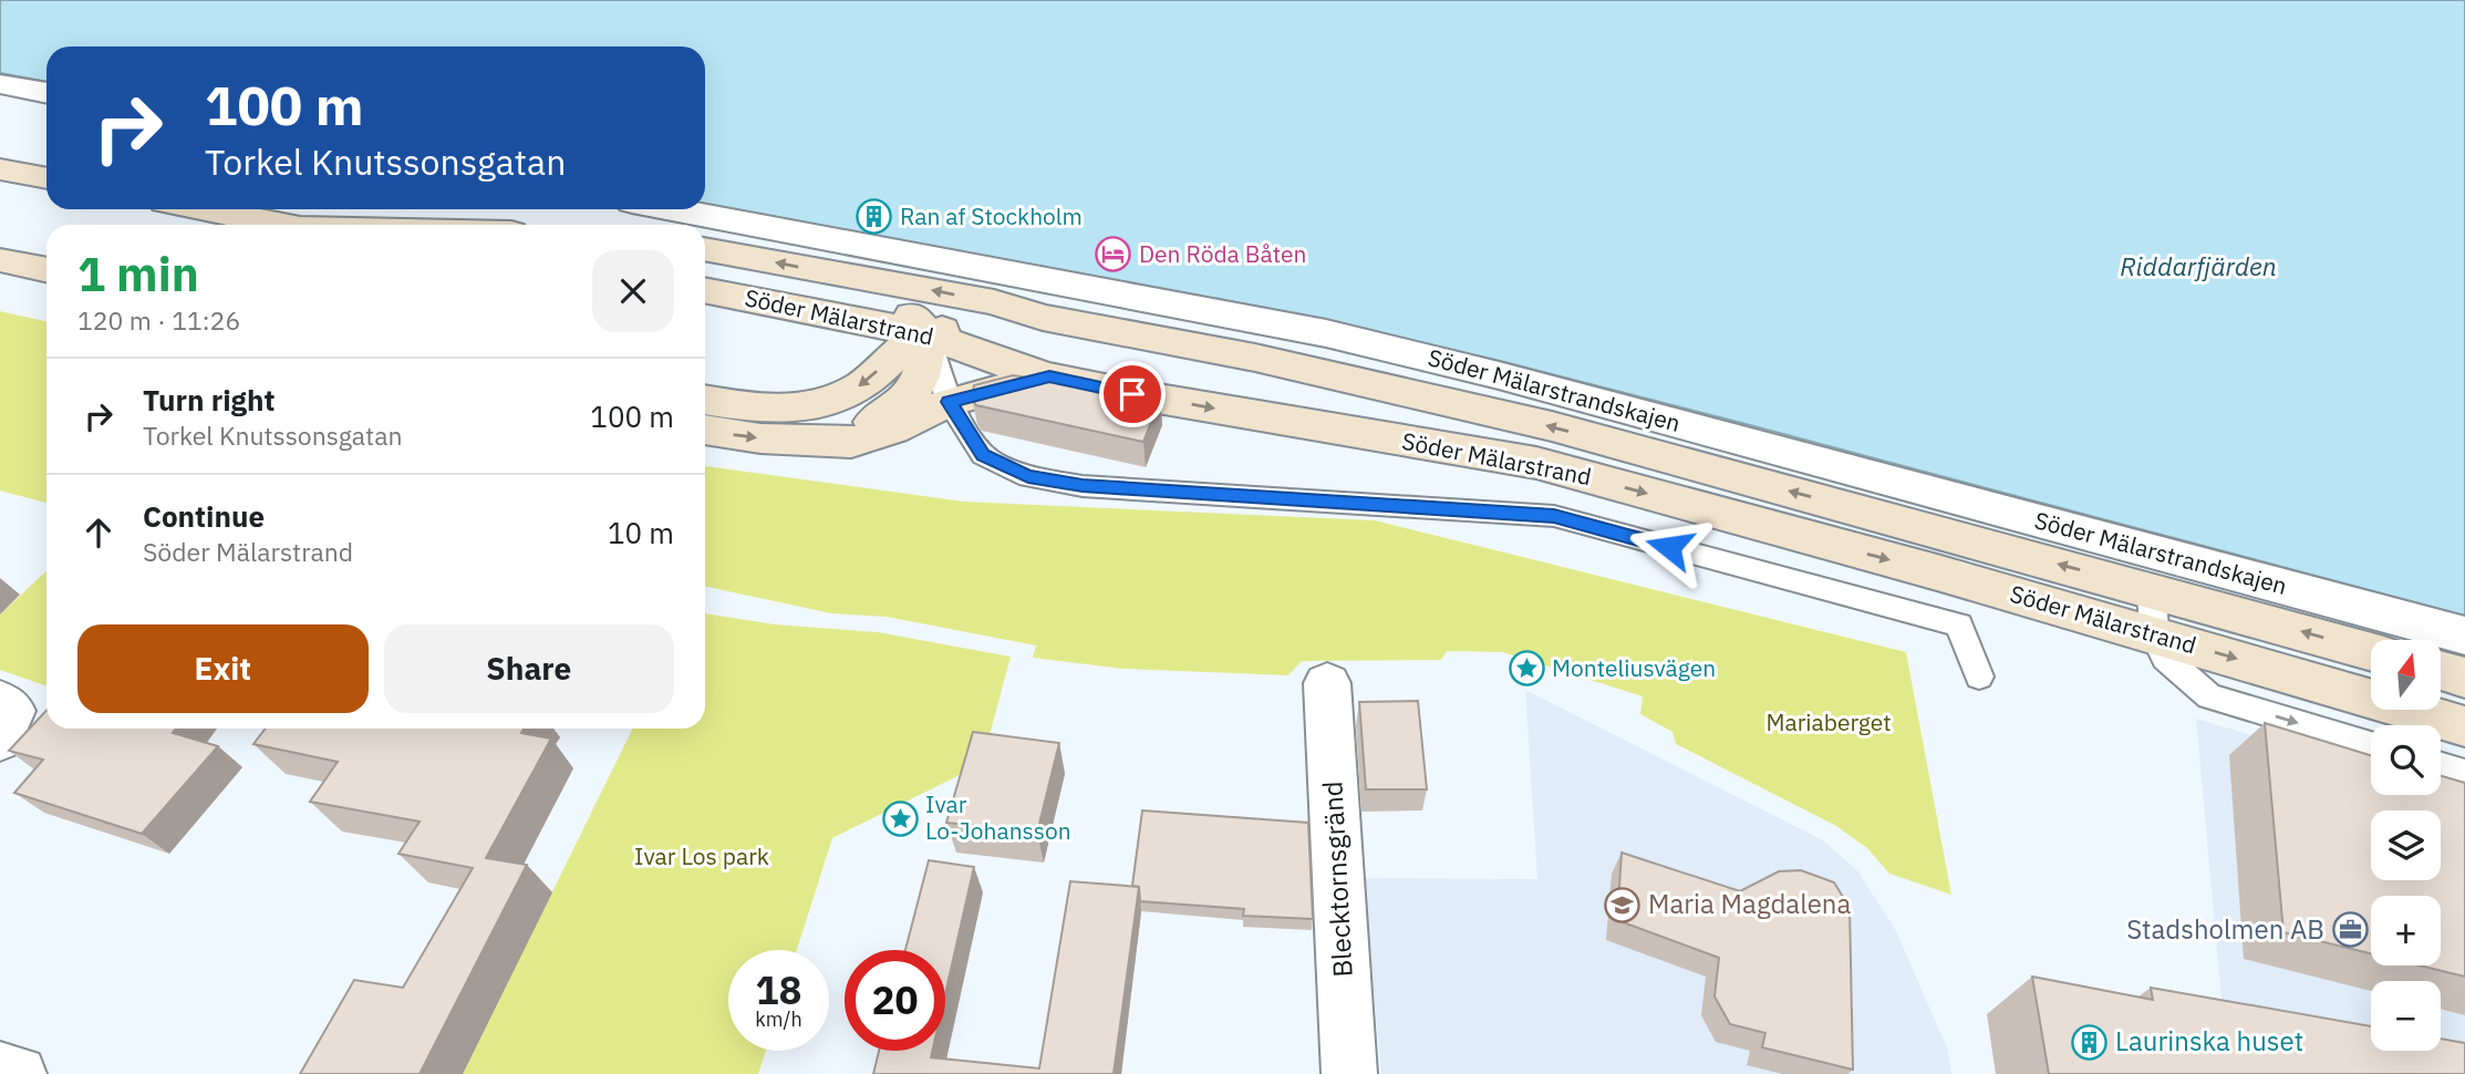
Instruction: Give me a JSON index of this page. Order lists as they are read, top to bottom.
{
  "streets": {
    "street": ["Söder Mälarstrand", "Söder Mälarstrandskajen", "Blecktornsgränd"]
  },
  "water": ["Riddarfjärden"],
  "parks": ["Mariaberget", "Ivar Los park"],
  "places": {
    "building": ["Ran af Stockholm", "Laurinska huset"],
    "hotel": ["Den Röda Båten"],
    "place": ["Monteliusvägen", "Ivar Lo-Johansson"],
    "school or university": ["Maria Magdalena"],
    "office": ["Stadsholmen AB"]
  },
  "north": "top",
  "page": {
    "turn": ["100 m", "Torkel Knutssonsgatan"],
    "heading": ["1 min", "120 m · 11:26"],
    "list": [
      {
        "name": "Turn right",
        "note": "Torkel Knutssonsgatan",
        "value": "100 m"
      },
      {
        "name": "Continue",
        "note": "Söder Mälarstrand",
        "value": "10 m"
      }
    ],
    "buttons": ["Exit", "Share"],
    "map_buttons": ["+", "−"],
    "speed": "18 km/h",
    "limit": "20"
  }
}
